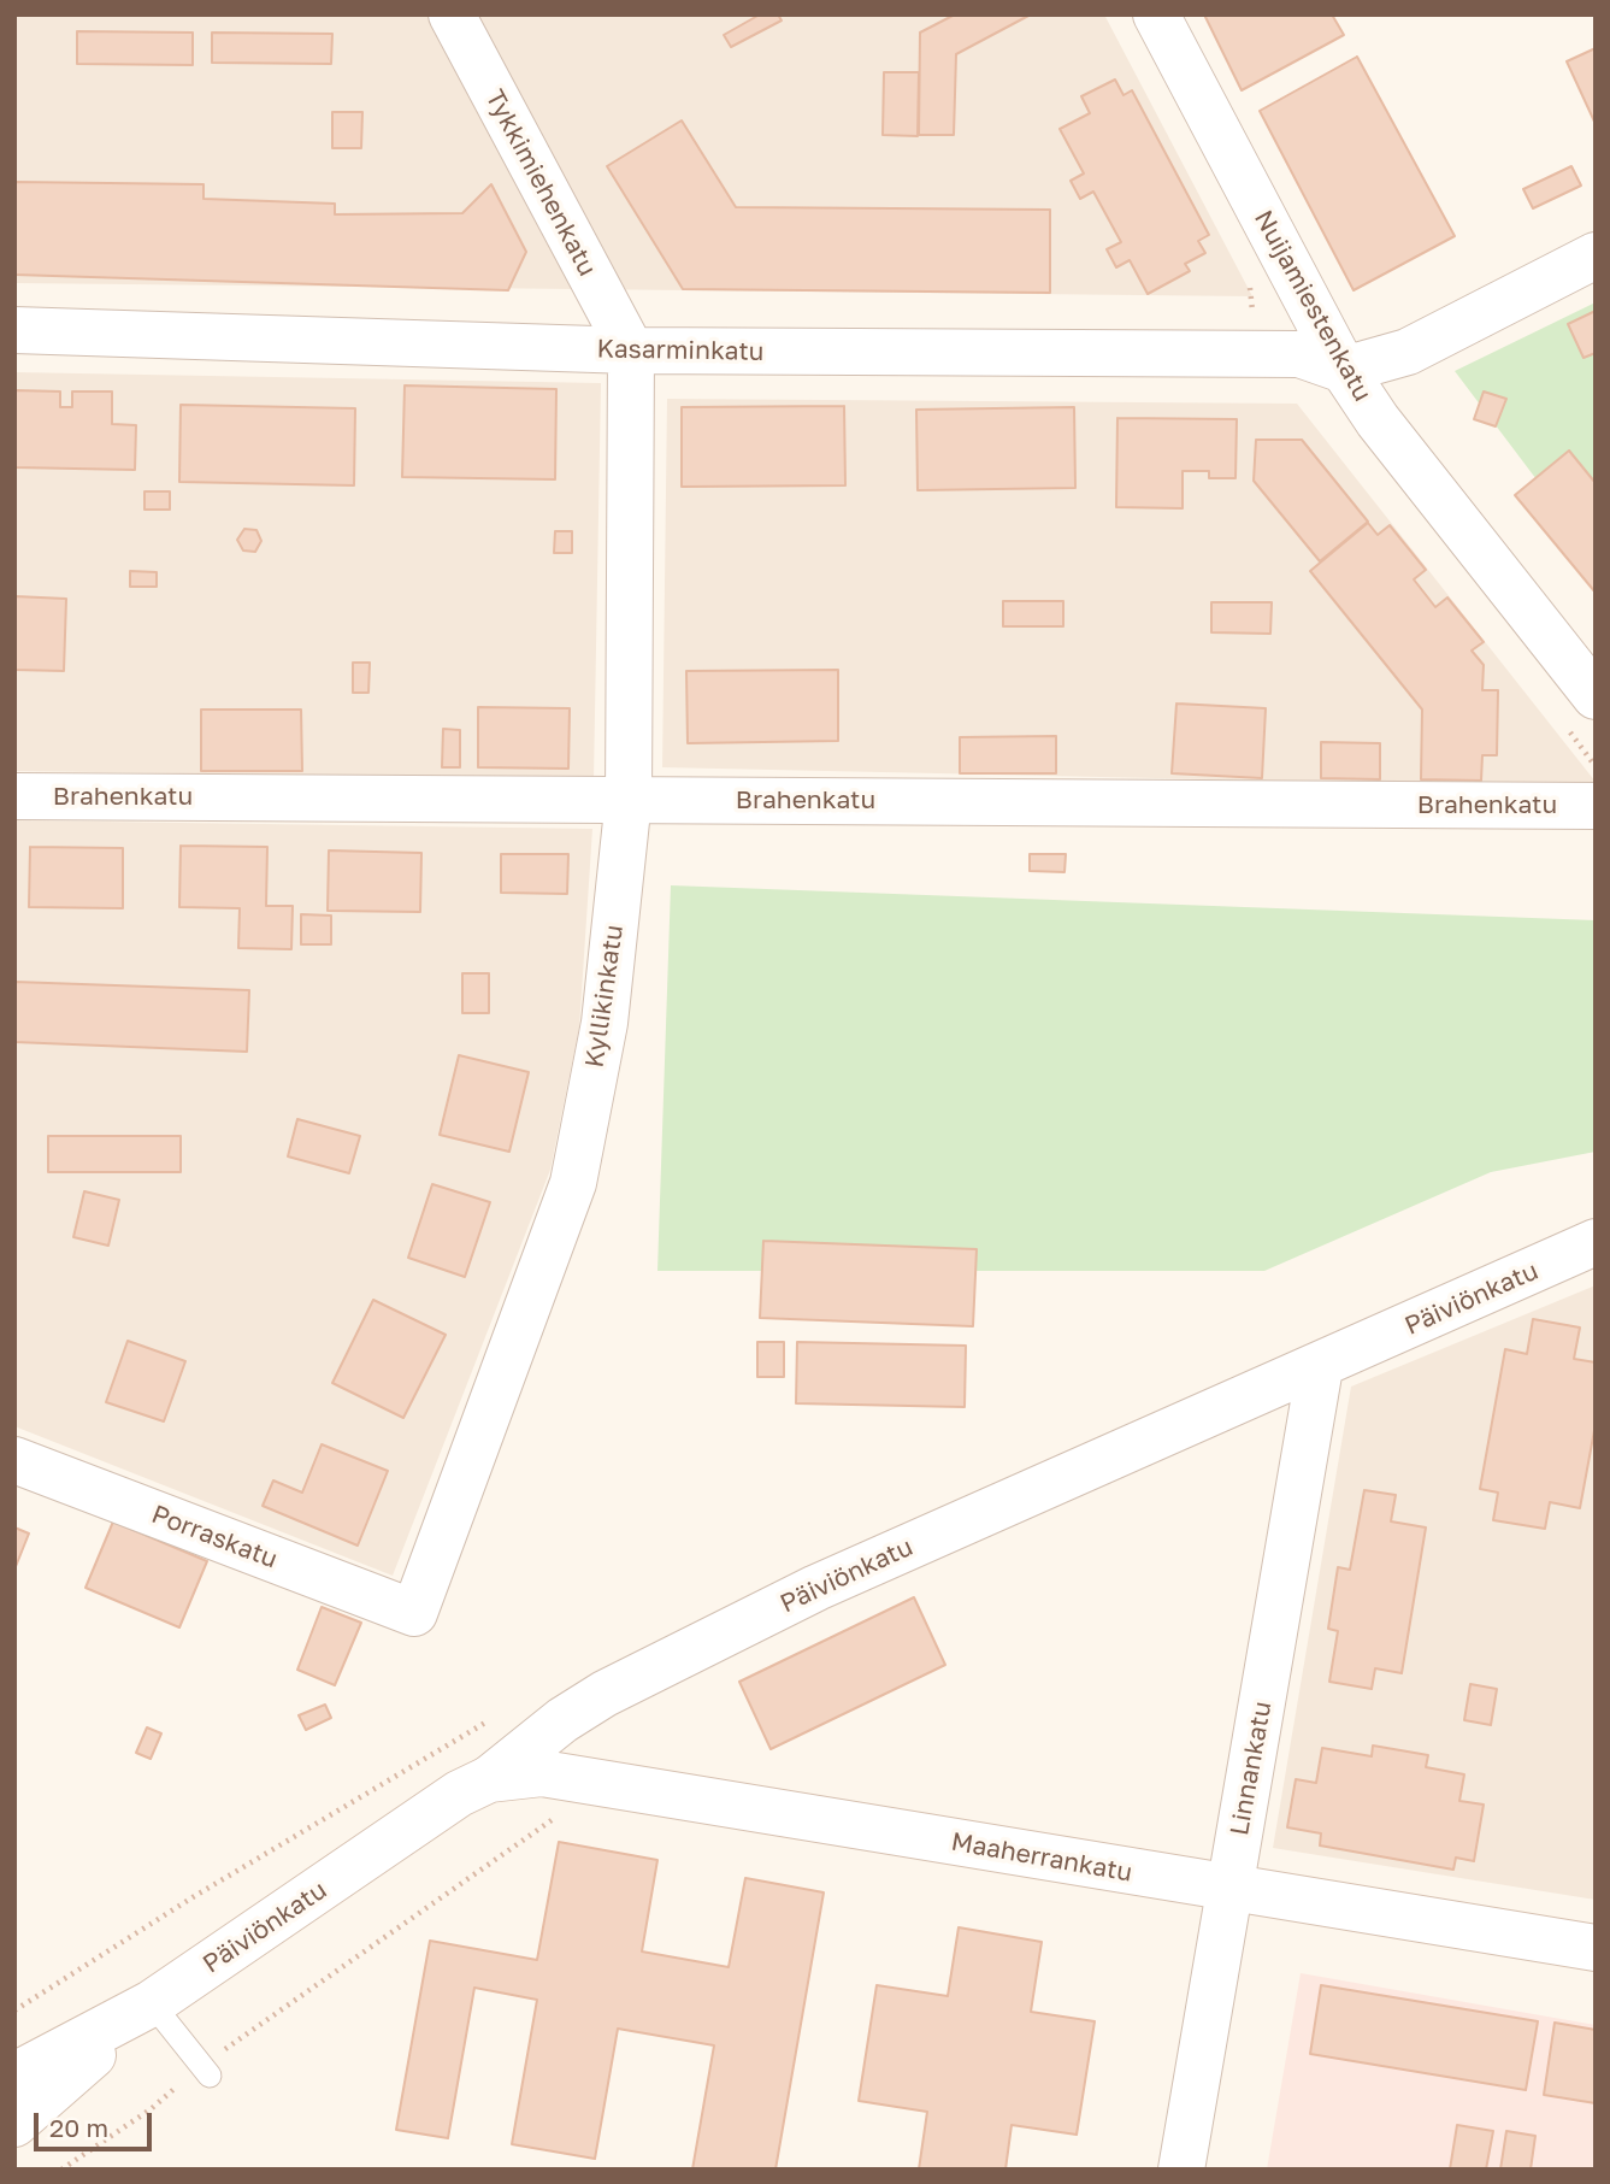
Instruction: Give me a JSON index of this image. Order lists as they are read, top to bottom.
{
  "streets": {
    "street": [
      "Tykkimiehenkatu",
      "Nuijamiestenkatu",
      "Kasarminkatu",
      "Brahenkatu",
      "Kyllikinkatu",
      "Päiviönkatu",
      "Porraskatu",
      "Linnankatu",
      "Maaherrankatu"
    ]
  },
  "crossings": [
    ["Tykkimiehenkatu", "Kasarminkatu"],
    ["Tykkimiehenkatu", "Kyllikinkatu"],
    ["Nuijamiestenkatu", "Kasarminkatu"],
    ["Kasarminkatu", "Kyllikinkatu"],
    ["Brahenkatu", "Kyllikinkatu"],
    ["Kyllikinkatu", "Porraskatu"],
    ["Päiviönkatu", "Linnankatu"],
    ["Päiviönkatu", "Maaherrankatu"],
    ["Linnankatu", "Maaherrankatu"]
  ],
  "scale_bar": "20 m"
}
